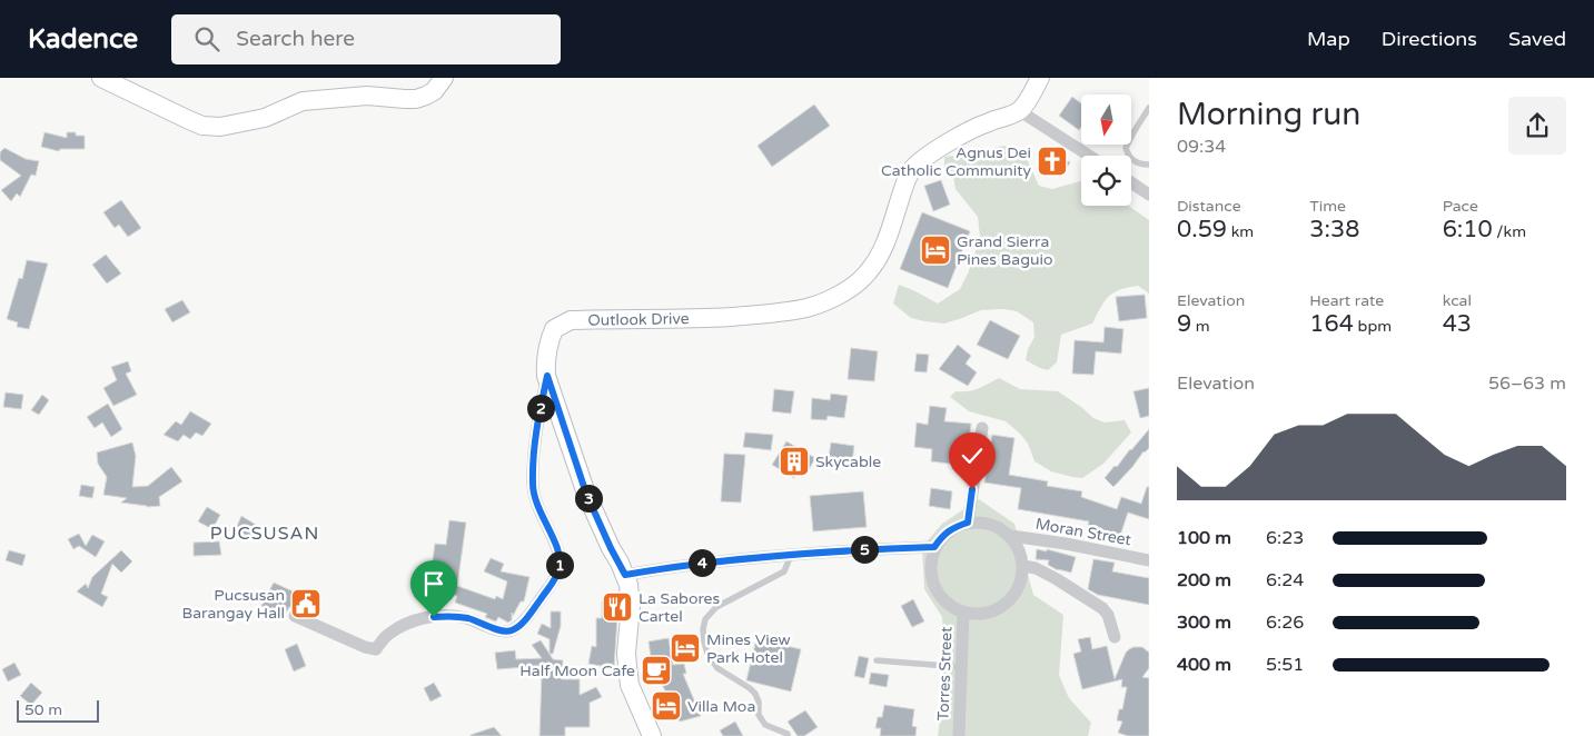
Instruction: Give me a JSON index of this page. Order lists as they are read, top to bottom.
{
  "streets": {
    "street": ["Outlook Drive", "Moran Street", "Torres Street"]
  },
  "crossings": [
    ["Moran Street", "Torres Street"]
  ],
  "districts": ["PUCSUSAN"],
  "places": {
    "church": ["Agnus Dei Catholic Community"],
    "hotel": ["Grand Sierra Pines Baguio", "Mines View Park Hotel", "Villa Moa"],
    "building": ["Skycable"],
    "public building": ["Pucsusan Barangay Hall"],
    "restaurant": ["La Sabores Cartel"],
    "cafe": ["Half Moon Cafe"]
  },
  "scale_bar": "50 m",
  "north": "bottom",
  "page": {
    "header": "Kadence",
    "search": "Search here",
    "nav": ["Map", "Directions", "Saved"],
    "heading": ["Morning run", "09:34"],
    "stats": [
      ["Distance", "0.59 km"],
      ["Time", "3:38"],
      ["Pace", "6:10 /km"],
      ["Elevation", "9 m"],
      ["Heart rate", "164 bpm"],
      ["kcal", "43"]
    ],
    "chart": ["Elevation", "56–63 m"],
    "pins": [
      "2",
      "3",
      "5",
      "4",
      "1"
    ],
    "list": [
      {
        "name": "100 m",
        "note": "6:23"
      },
      {
        "name": "200 m",
        "note": "6:24"
      },
      {
        "name": "300 m",
        "note": "6:26"
      },
      {
        "name": "400 m",
        "note": "5:51"
      }
    ],
    "scale": "50 m"
  }
}
